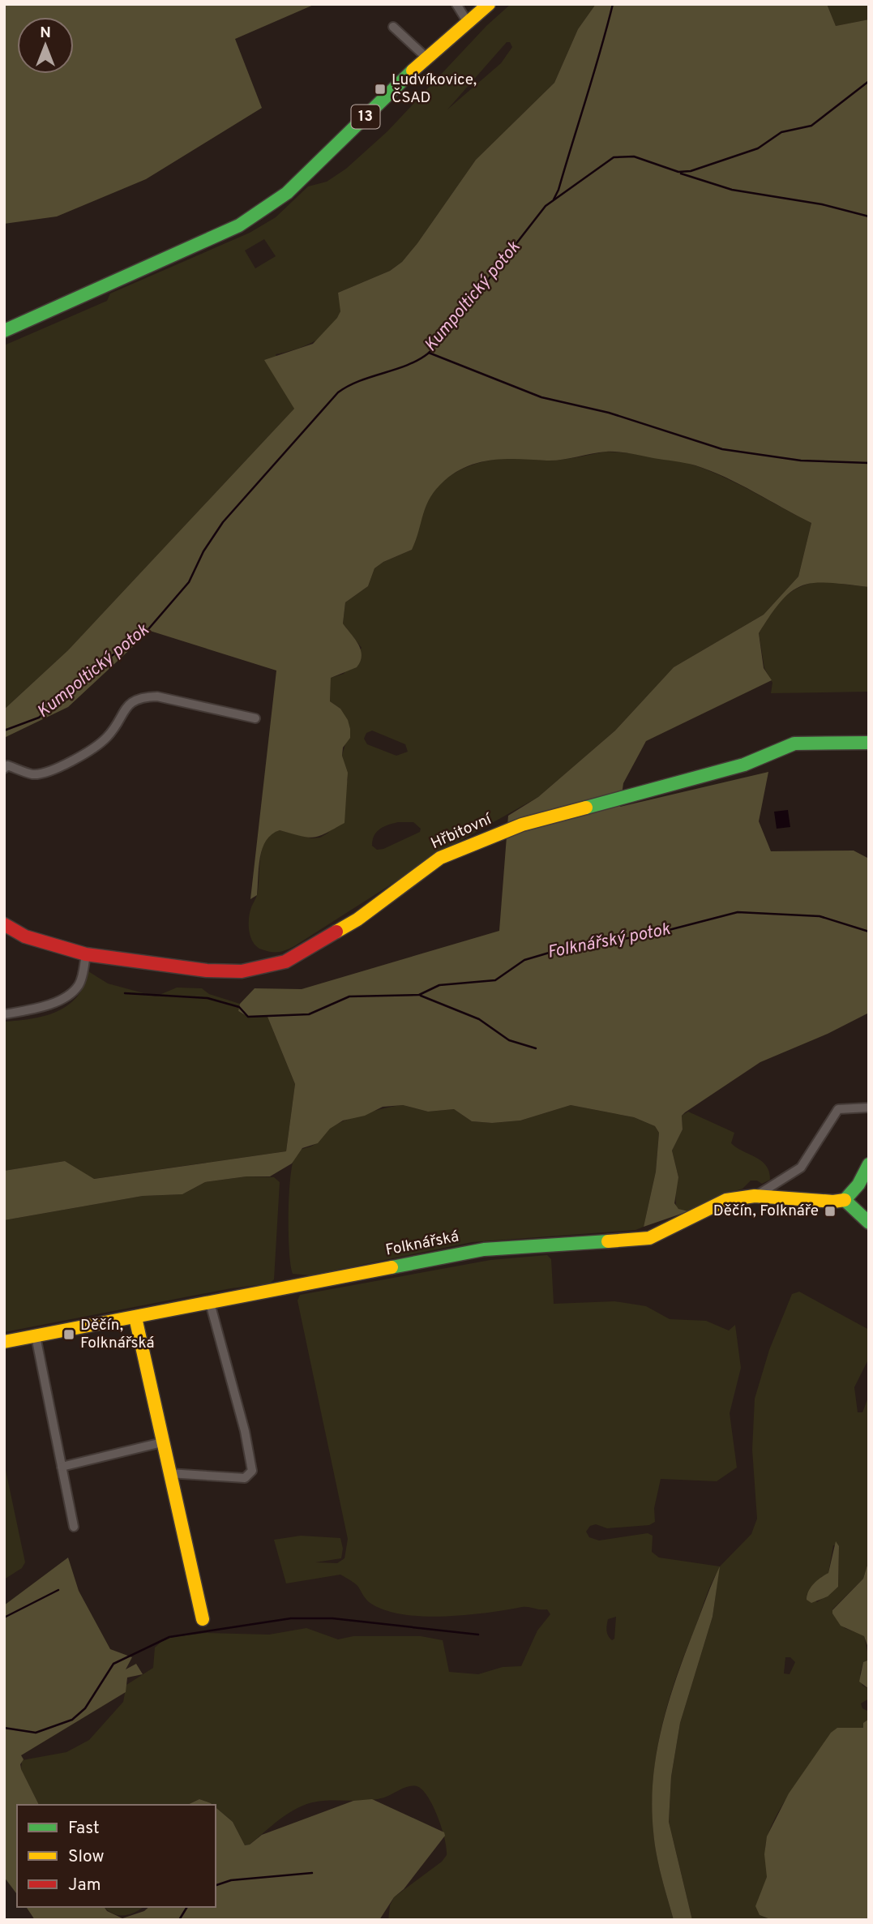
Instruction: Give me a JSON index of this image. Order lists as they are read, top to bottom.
{
  "streets": {
    "street": ["13", "Hřbitovní", "Folknářská"]
  },
  "water": ["Kumpoltický potok", "Folknářský potok"],
  "places": {
    "transit": ["Ludvíkovice, ČSAD", "Děčín, Folknáře", "Děčín, Folknářská"]
  },
  "legend": ["Fast", "Slow", "Jam"],
  "north": "top"
}
